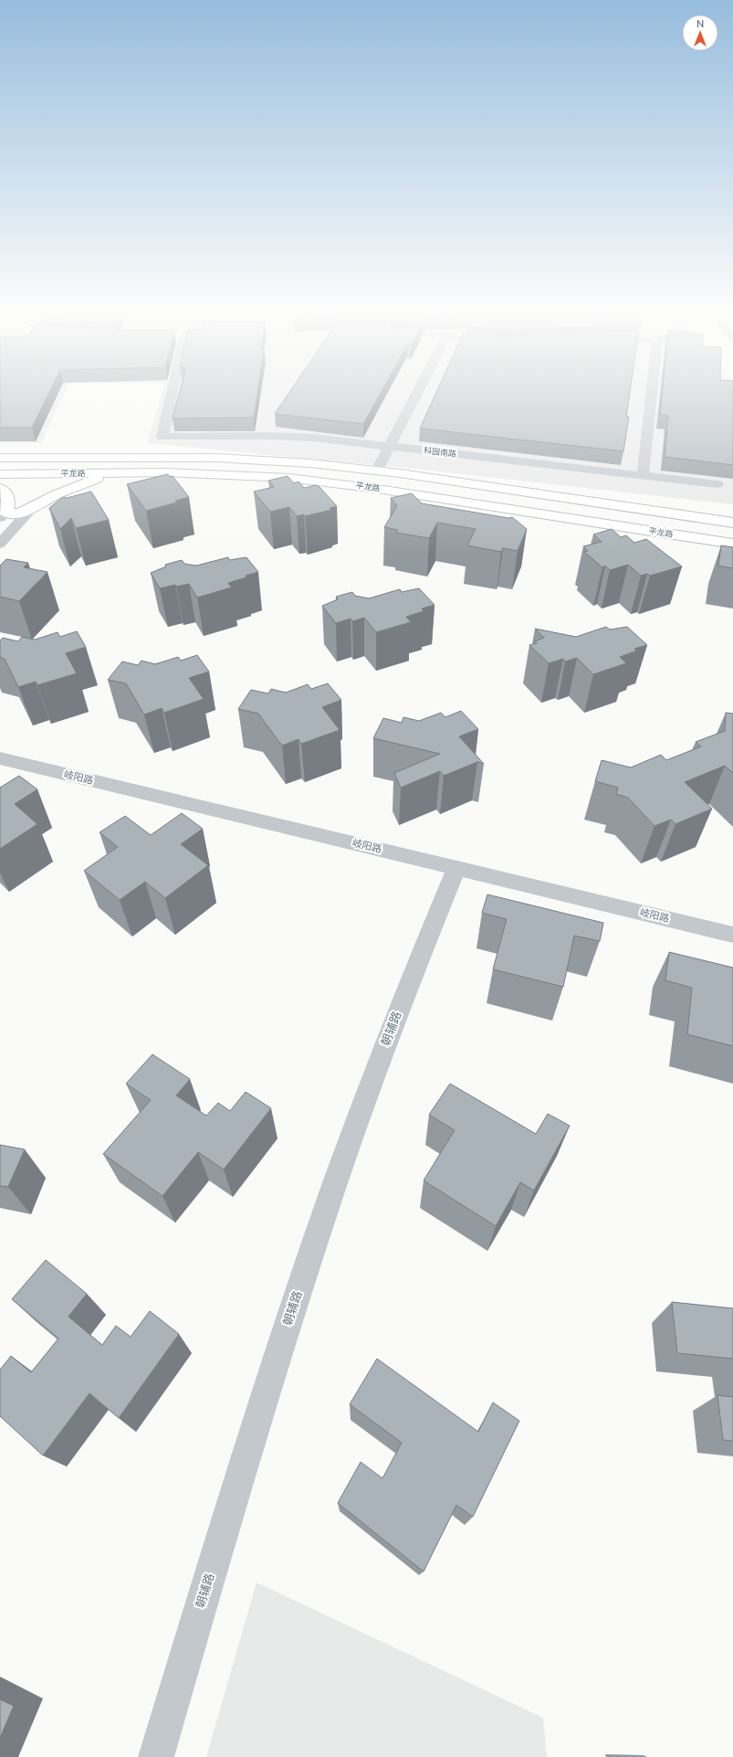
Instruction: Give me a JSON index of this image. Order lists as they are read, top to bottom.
{
  "streets": {
    "main road": ["平龙路"],
    "street": ["科园南路", "岐阳路", "朝辅路"]
  },
  "crossings": [
    ["岐阳路", "朝辅路"]
  ],
  "north": "top"
}
